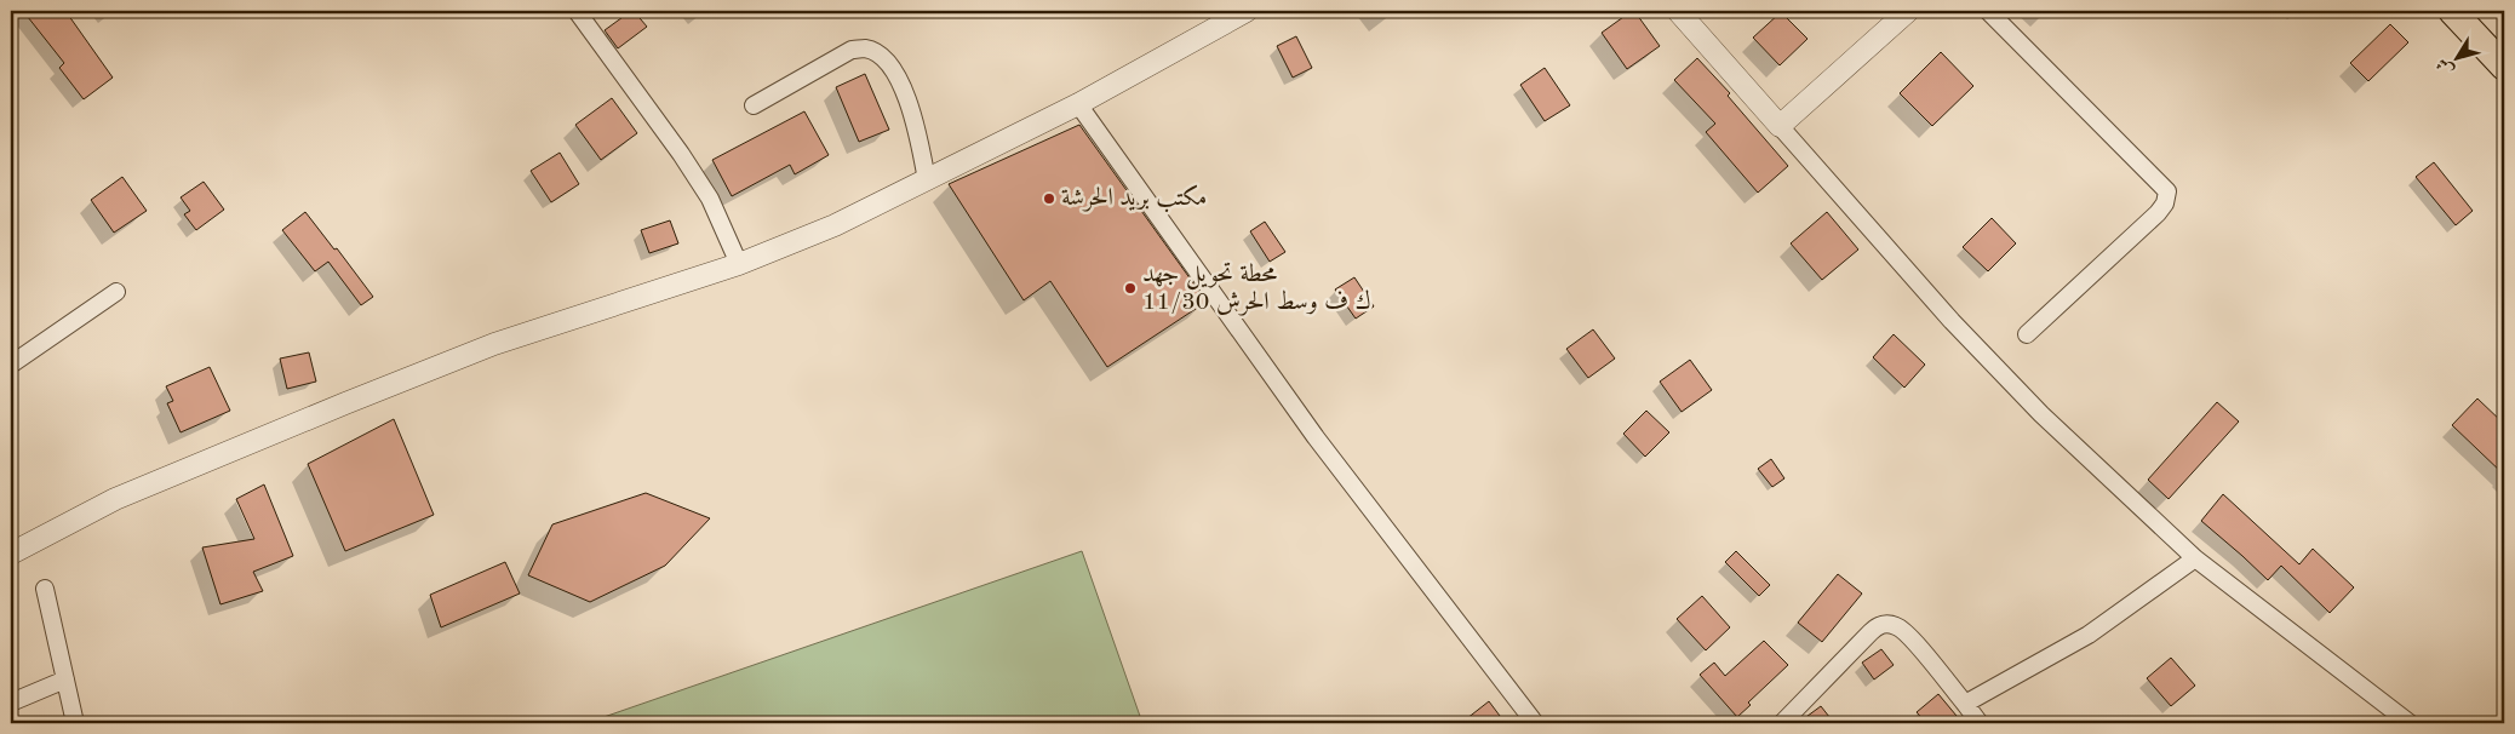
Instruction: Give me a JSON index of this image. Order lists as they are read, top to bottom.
{
  "places": ["مكتب بريد الحرشة", "محطة تحويل جهد 11/30 ك ف وسط الحرش"],
  "north": "bottom left"
}
